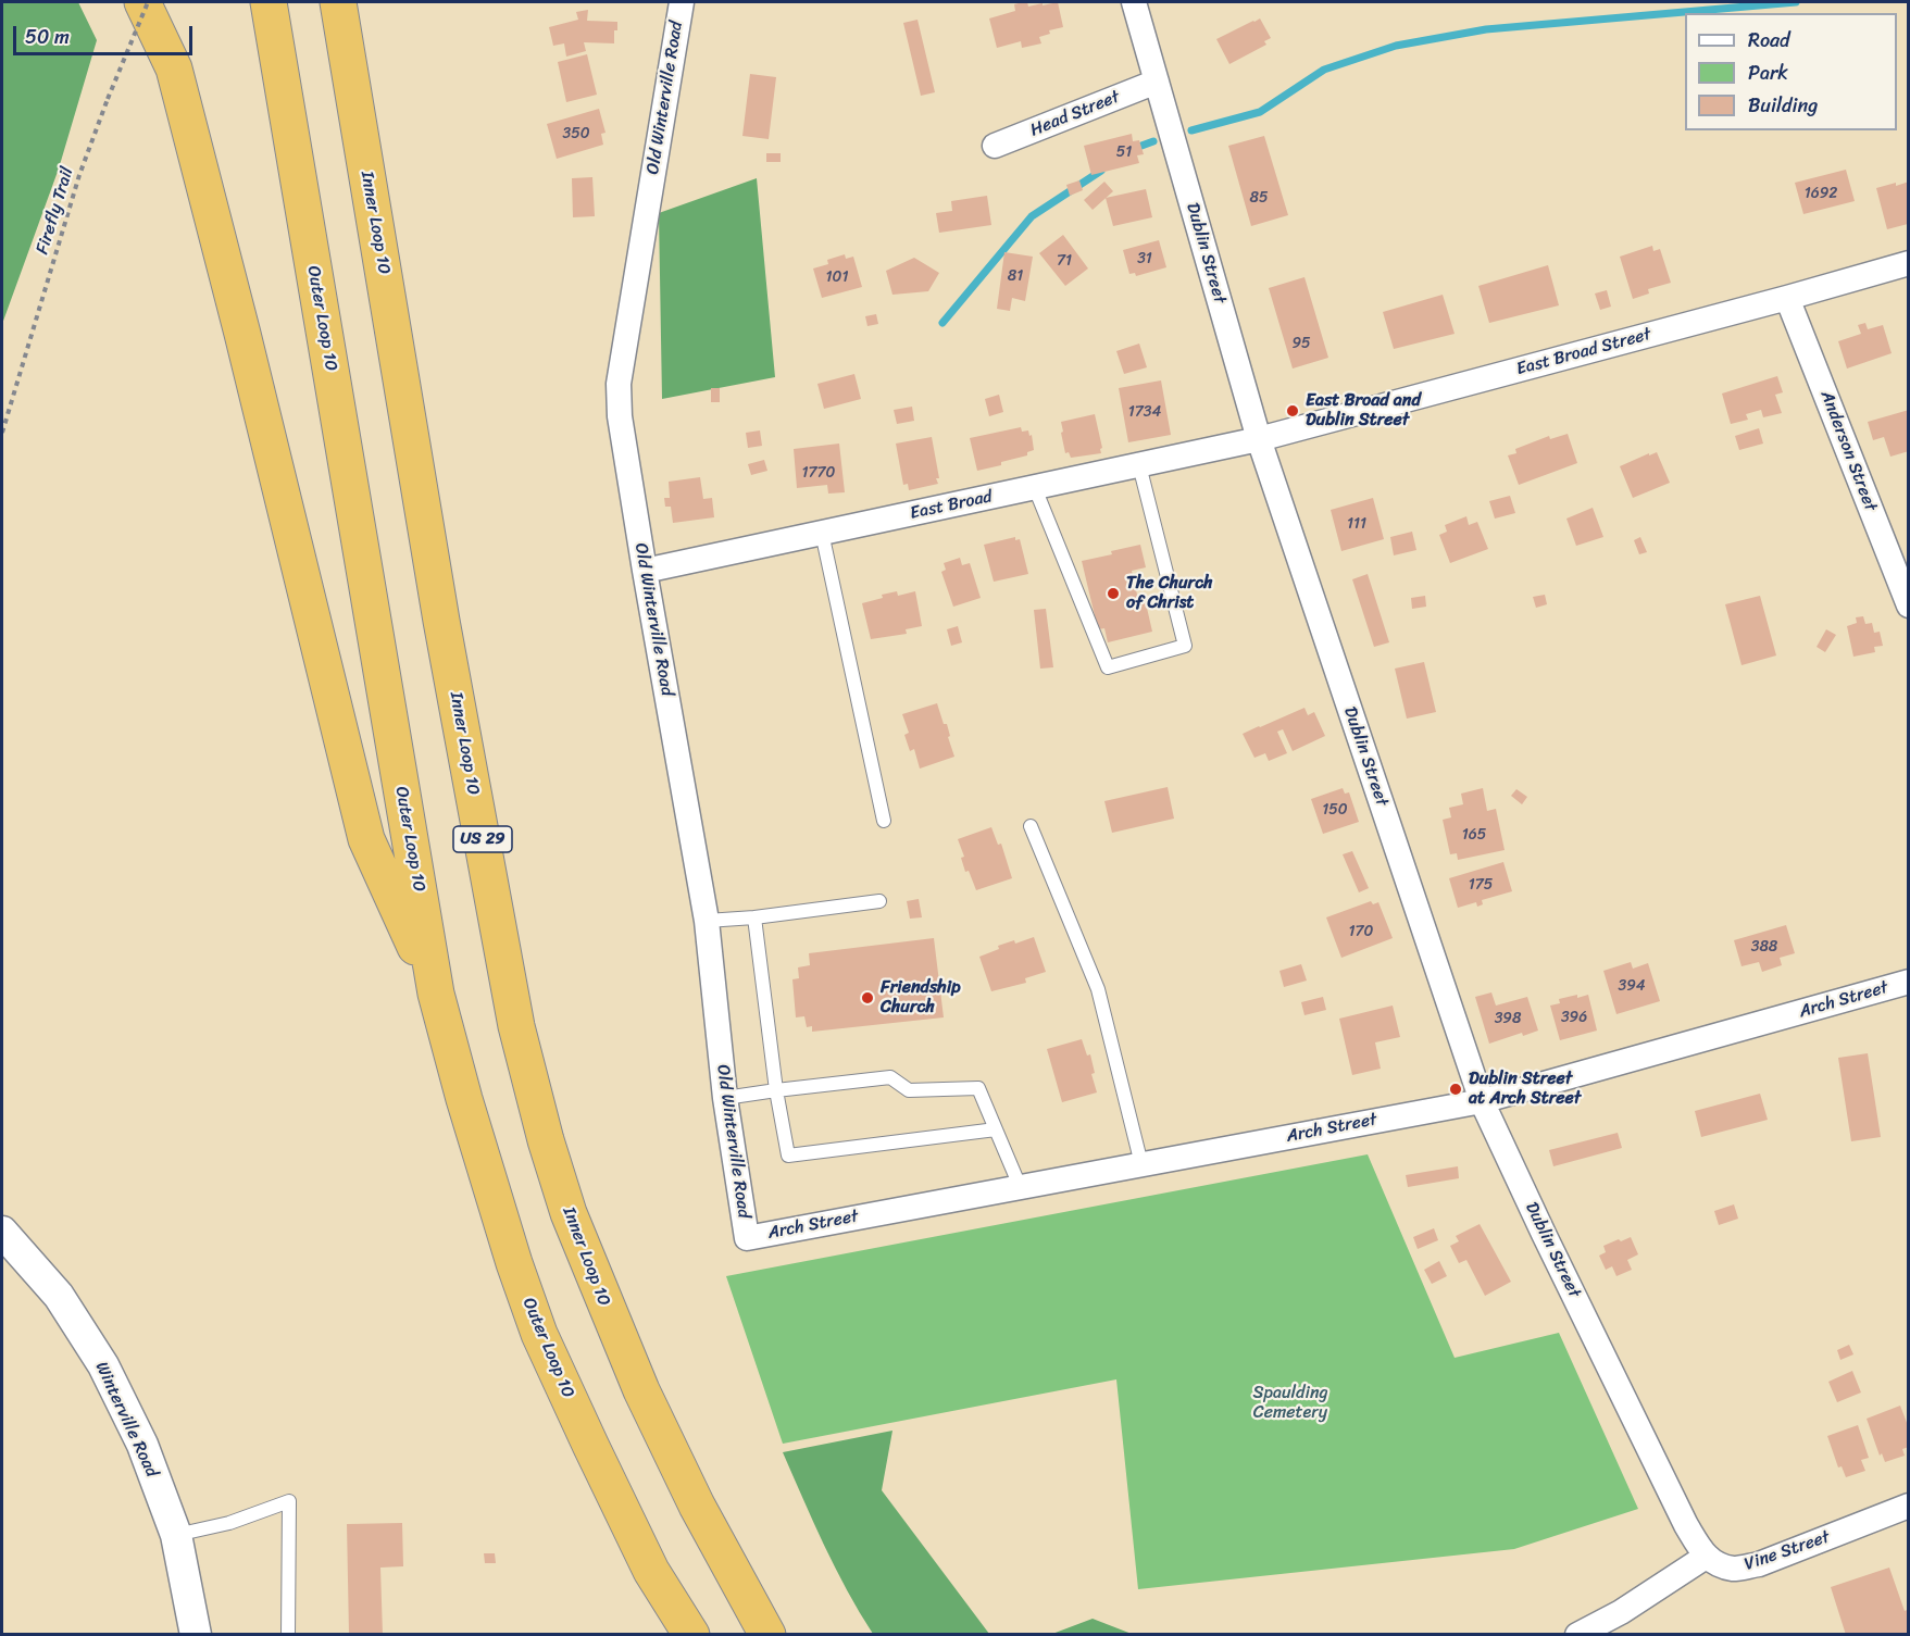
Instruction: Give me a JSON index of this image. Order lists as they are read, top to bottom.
{
  "streets": {
    "highway": ["Inner Loop 10", "Outer Loop 10", "US 29"],
    "street": [
      "Old Winterville Road",
      "Head Street",
      "Dublin Street",
      "East Broad Street",
      "Anderson Street",
      "East Broad",
      "Arch Street",
      "Winterville Road",
      "Vine Street"
    ],
    "path": ["Firefly Trail"]
  },
  "crossings": [
    ["Old Winterville Road", "East Broad"],
    ["Old Winterville Road", "Arch Street"],
    ["Head Street", "Dublin Street"],
    ["Dublin Street", "East Broad Street"],
    ["Dublin Street", "East Broad"],
    ["Dublin Street", "Arch Street"],
    ["Dublin Street", "Vine Street"],
    ["East Broad Street", "Anderson Street"],
    ["East Broad Street", "East Broad"]
  ],
  "parks": ["Spaulding Cemetery"],
  "places": [
    "East Broad and Dublin Street",
    "The Church of Christ",
    "Friendship Church",
    "Dublin Street at Arch Street"
  ],
  "house_numbers": [
    "350",
    "51",
    "1692",
    "85",
    "31",
    "71",
    "81",
    "101",
    "95",
    "1734",
    "1770",
    "111",
    "150",
    "165",
    "175",
    "170",
    "388",
    "394",
    "396",
    "398"
  ],
  "legend": ["Road", "Park", "Building"],
  "scale_bar": "50 m"
}
